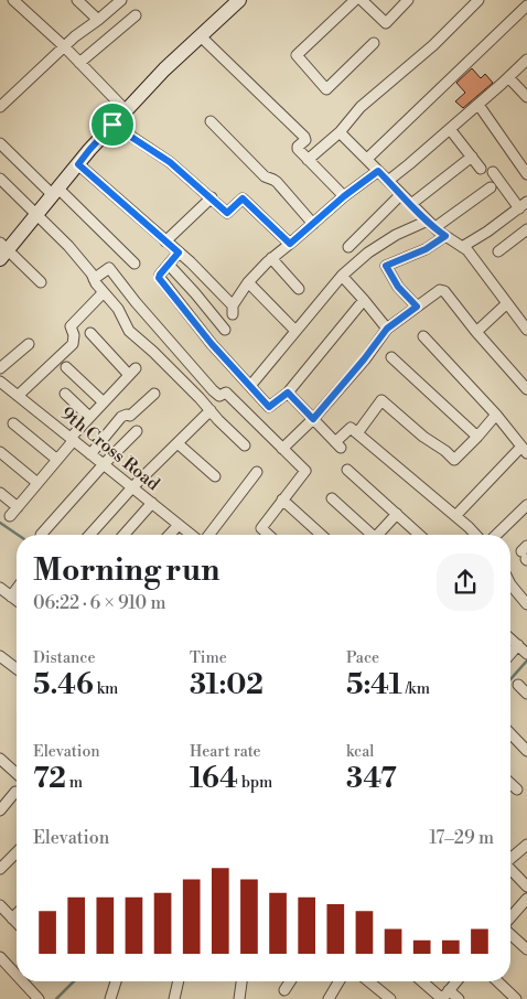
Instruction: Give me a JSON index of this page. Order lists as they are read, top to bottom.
{
  "streets": {
    "street": ["9th Cross Road"]
  },
  "page": {
    "heading": ["Morning run", "06:22 · 6 × 910 m"],
    "stats": [
      ["Distance", "5.46 km"],
      ["Time", "31:02"],
      ["Pace", "5:41 /km"],
      ["Elevation", "72 m"],
      ["Heart rate", "164 bpm"],
      ["kcal", "347"]
    ],
    "chart": ["Elevation", "17–29 m"]
  }
}
